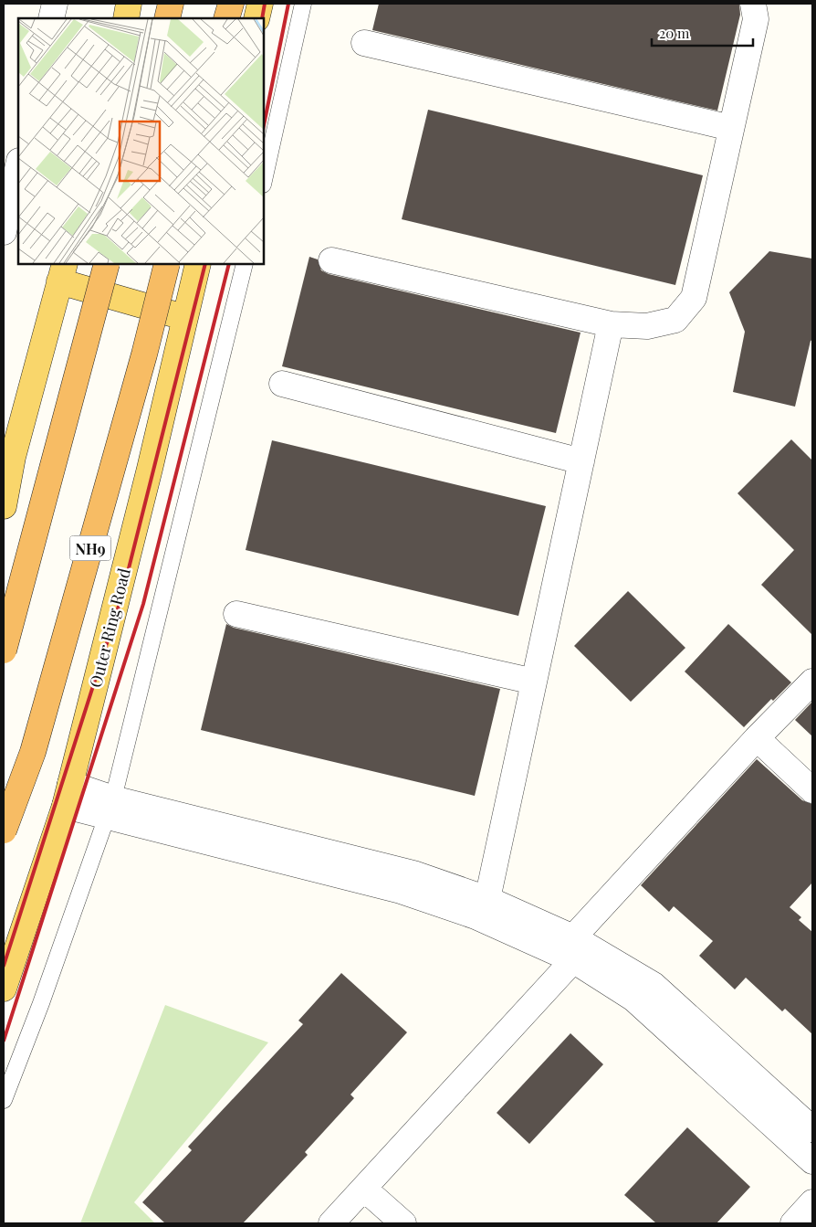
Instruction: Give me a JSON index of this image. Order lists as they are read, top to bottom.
{
  "streets": {
    "highway": ["NH9"],
    "main road": ["Outer Ring Road"]
  },
  "scale_bar": "20 m"
}
